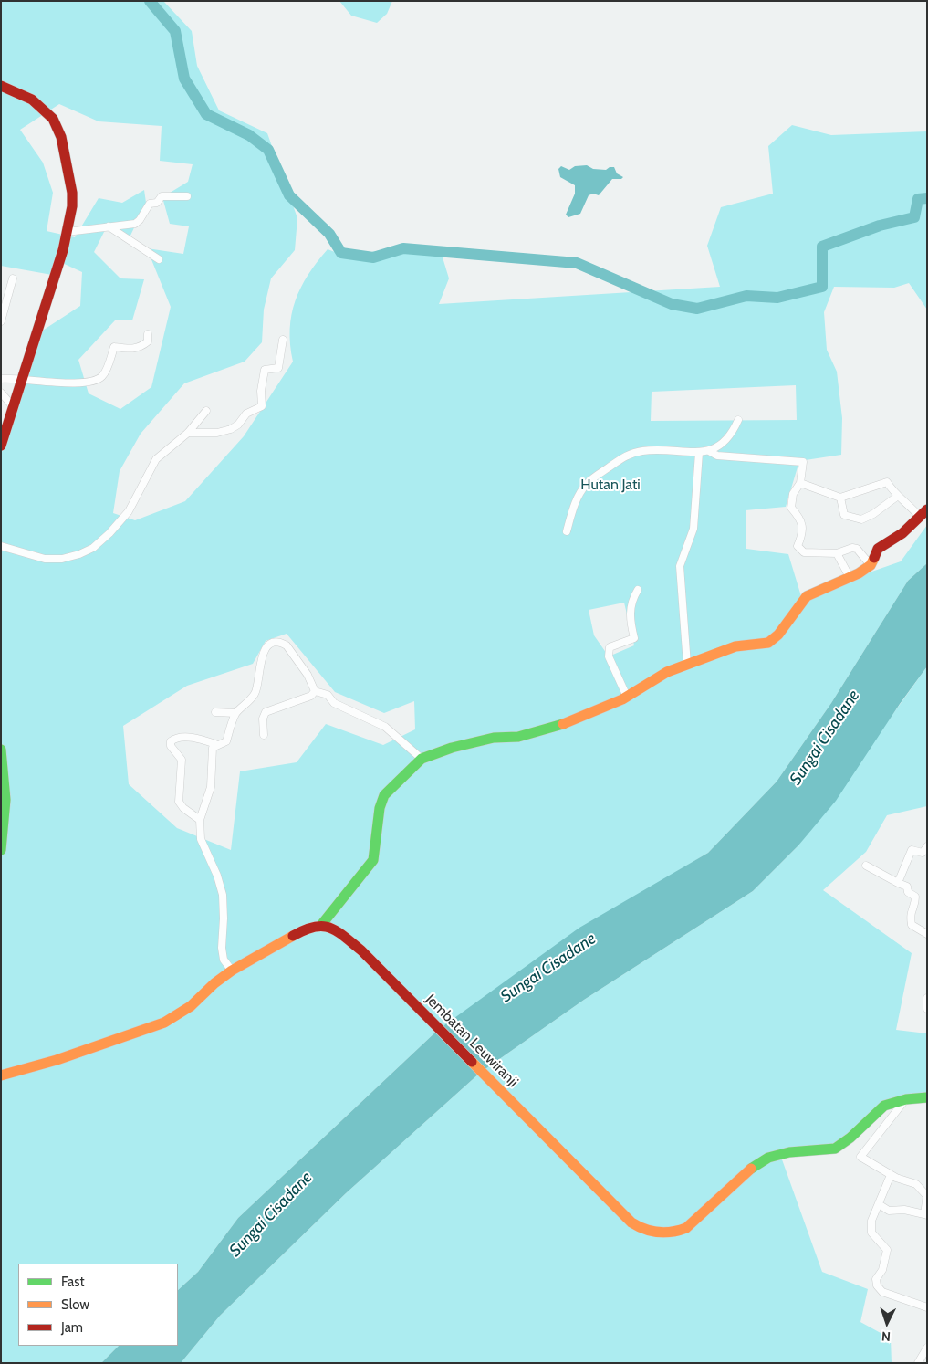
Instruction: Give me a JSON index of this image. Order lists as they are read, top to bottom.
{
  "streets": {
    "street": ["Jembatan Leuwiranji"]
  },
  "water": ["Sungai Cisadane"],
  "parks": ["Hutan Jati"],
  "legend": ["Fast", "Slow", "Jam"],
  "north": "bottom"
}
